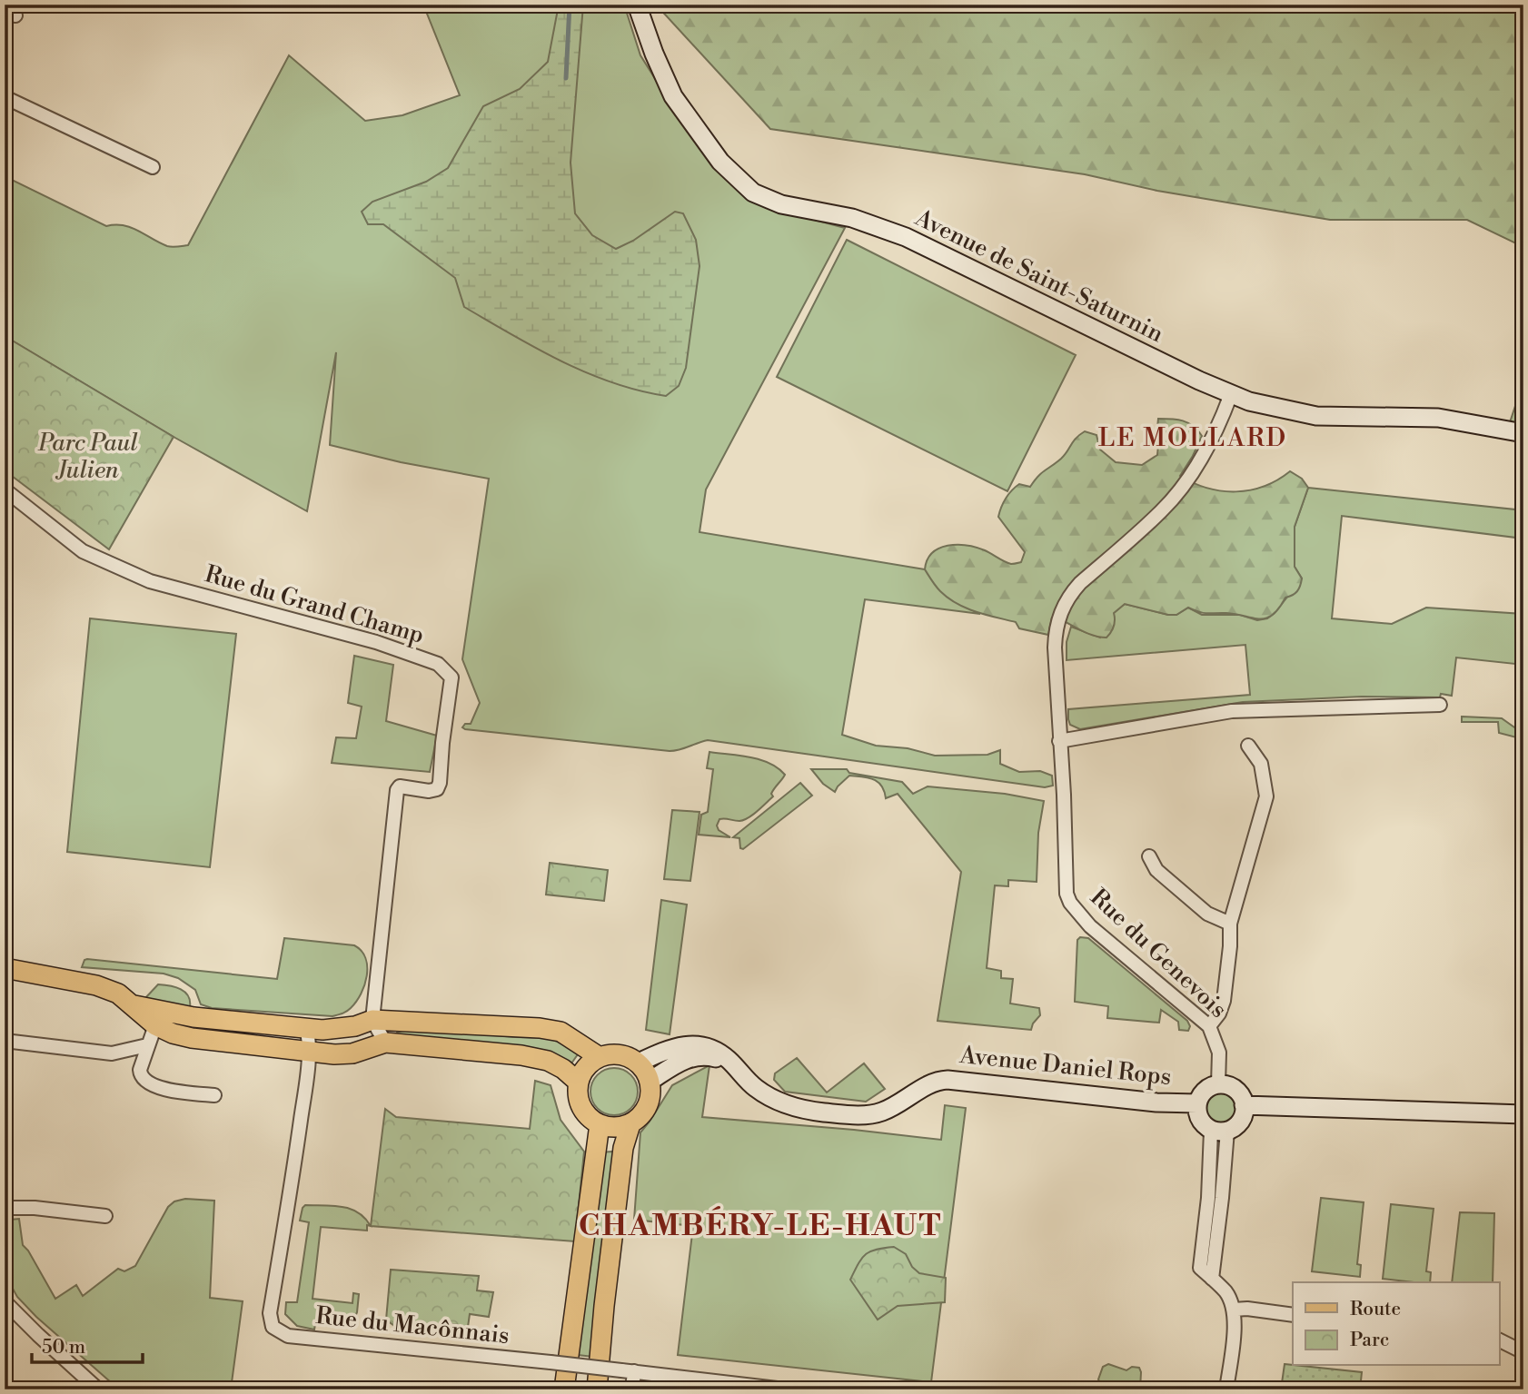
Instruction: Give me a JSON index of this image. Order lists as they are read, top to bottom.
{
  "streets": {
    "main road": ["Avenue de Saint-Saturnin", "Avenue Daniel Rops"],
    "street": ["Rue du Grand Champ", "Rue du Genevois", "Rue du Macônnais"]
  },
  "crossings": [
    ["Avenue de Saint-Saturnin", "Rue du Genevois"],
    ["Rue du Genevois", "Avenue Daniel Rops"]
  ],
  "districts": ["LE MOLLARD", "CHAMBÉRY-LE-HAUT"],
  "parks": ["Parc Paul Julien"],
  "legend": ["Route", "Parc"],
  "scale_bar": "50 m"
}
